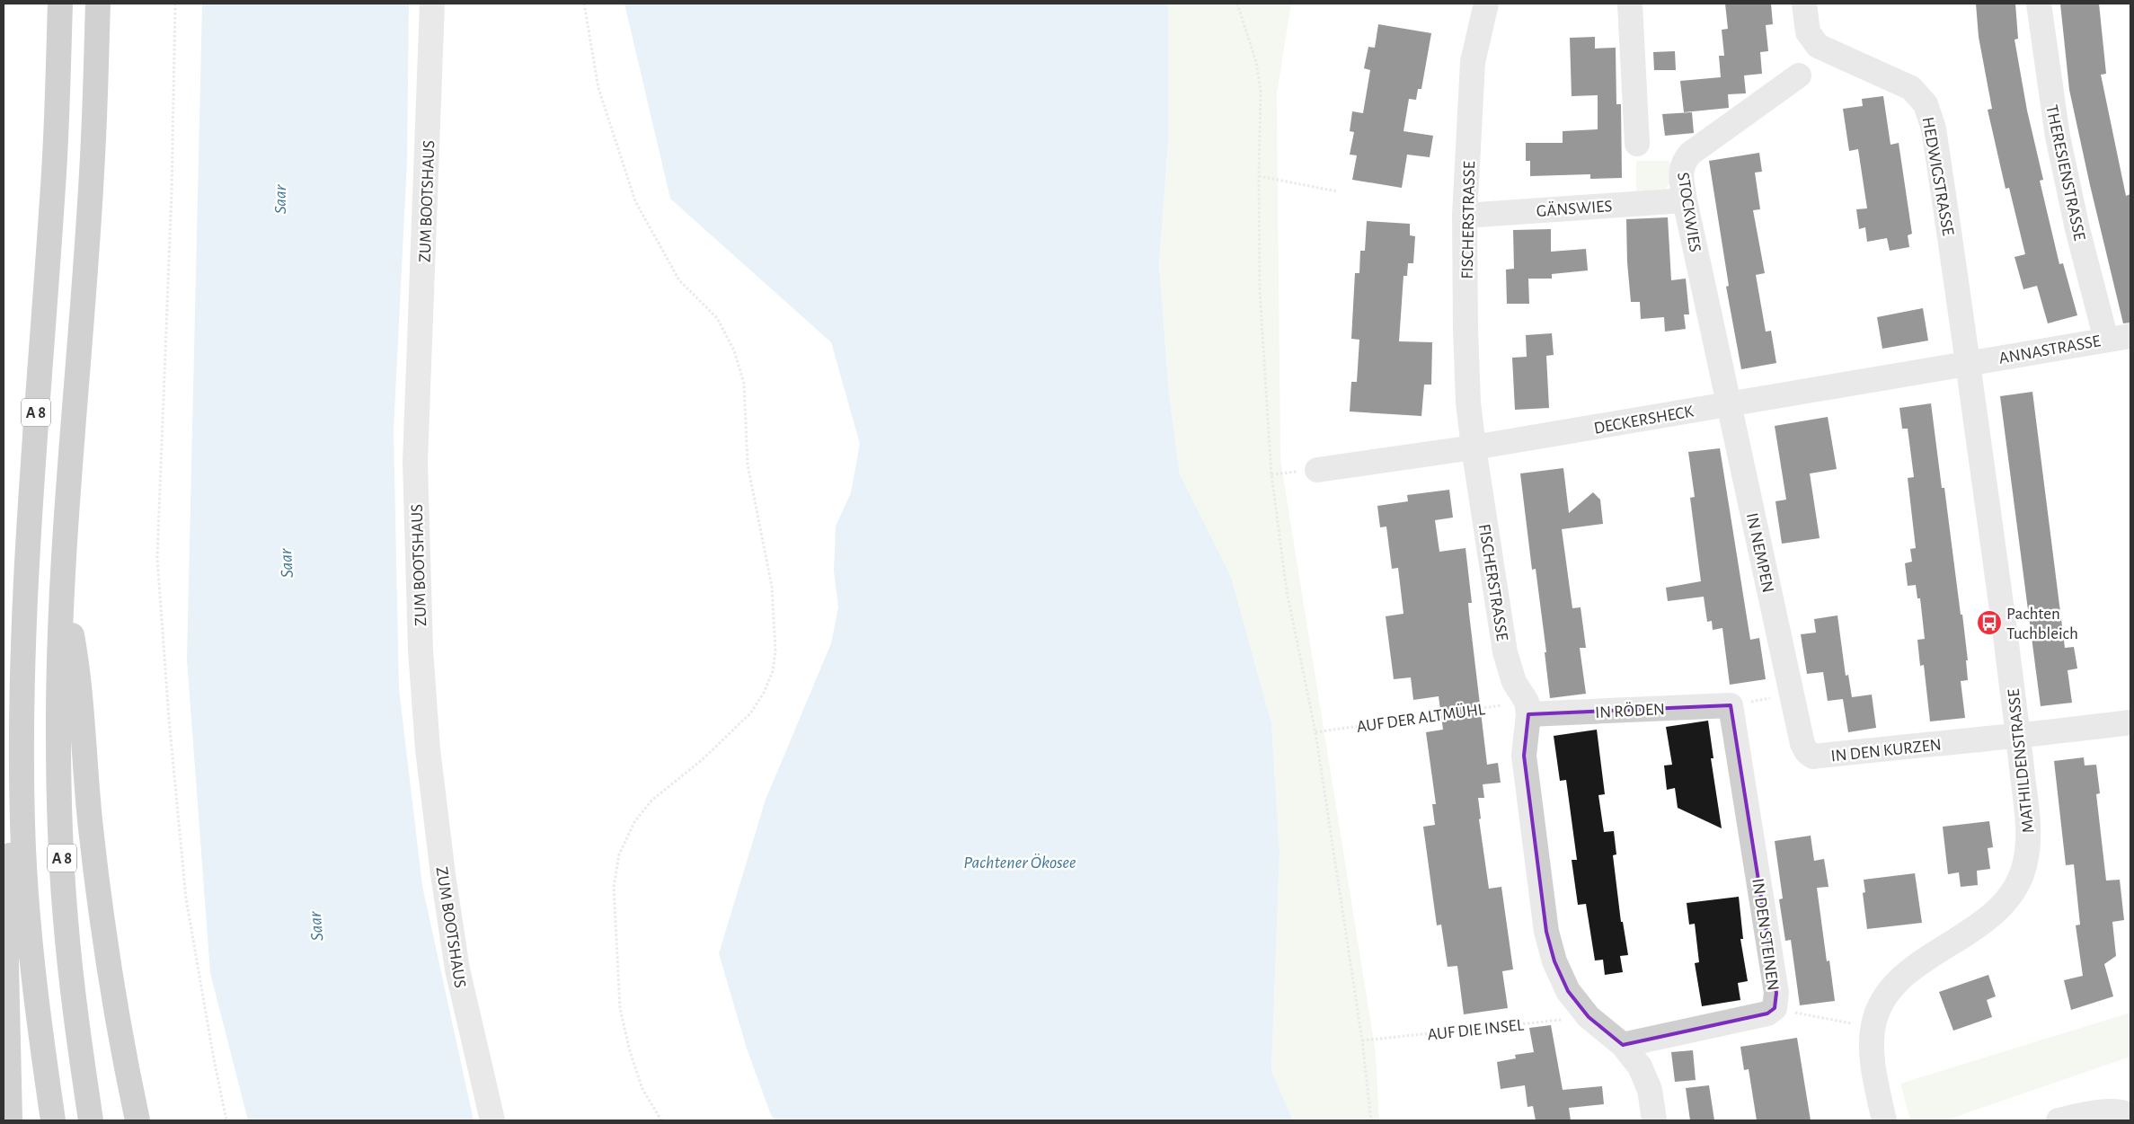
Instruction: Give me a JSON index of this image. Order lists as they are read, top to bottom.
{
  "streets": {
    "highway": ["A 8"],
    "street": [
      "THERESIENSTRASSE",
      "HEDWIGSTRASSE",
      "ZUM BOOTSHAUS",
      "GÄNSWIES",
      "STOCKWIES",
      "FISCHERSTRASSE",
      "ANNASTRASSE",
      "DECKERSHECK",
      "IN NEMPEN",
      "IN RÖDEN",
      "IN DEN KURZEN",
      "MATHILDENSTRASSE",
      "IN DEN STEINEN"
    ],
    "path": ["AUF DER ALTMÜHL", "AUF DIE INSEL"]
  },
  "crossings": [
    ["THERESIENSTRASSE", "ANNASTRASSE"],
    ["HEDWIGSTRASSE", "ANNASTRASSE"],
    ["HEDWIGSTRASSE", "DECKERSHECK"],
    ["HEDWIGSTRASSE", "MATHILDENSTRASSE"],
    ["GÄNSWIES", "STOCKWIES"],
    ["GÄNSWIES", "FISCHERSTRASSE"],
    ["STOCKWIES", "DECKERSHECK"],
    ["STOCKWIES", "IN NEMPEN"],
    ["FISCHERSTRASSE", "DECKERSHECK"],
    ["FISCHERSTRASSE", "IN RÖDEN"],
    ["FISCHERSTRASSE", "AUF DER ALTMÜHL"],
    ["ANNASTRASSE", "DECKERSHECK"],
    ["ANNASTRASSE", "MATHILDENSTRASSE"],
    ["DECKERSHECK", "IN NEMPEN"],
    ["DECKERSHECK", "MATHILDENSTRASSE"],
    ["IN NEMPEN", "IN DEN KURZEN"],
    ["IN RÖDEN", "AUF DER ALTMÜHL"],
    ["IN RÖDEN", "IN DEN STEINEN"],
    ["IN DEN KURZEN", "MATHILDENSTRASSE"]
  ],
  "water": ["Saar", "Pachtener Ökosee"],
  "places": {
    "bus stop": ["Pachten Tuchbleich"]
  }
}
